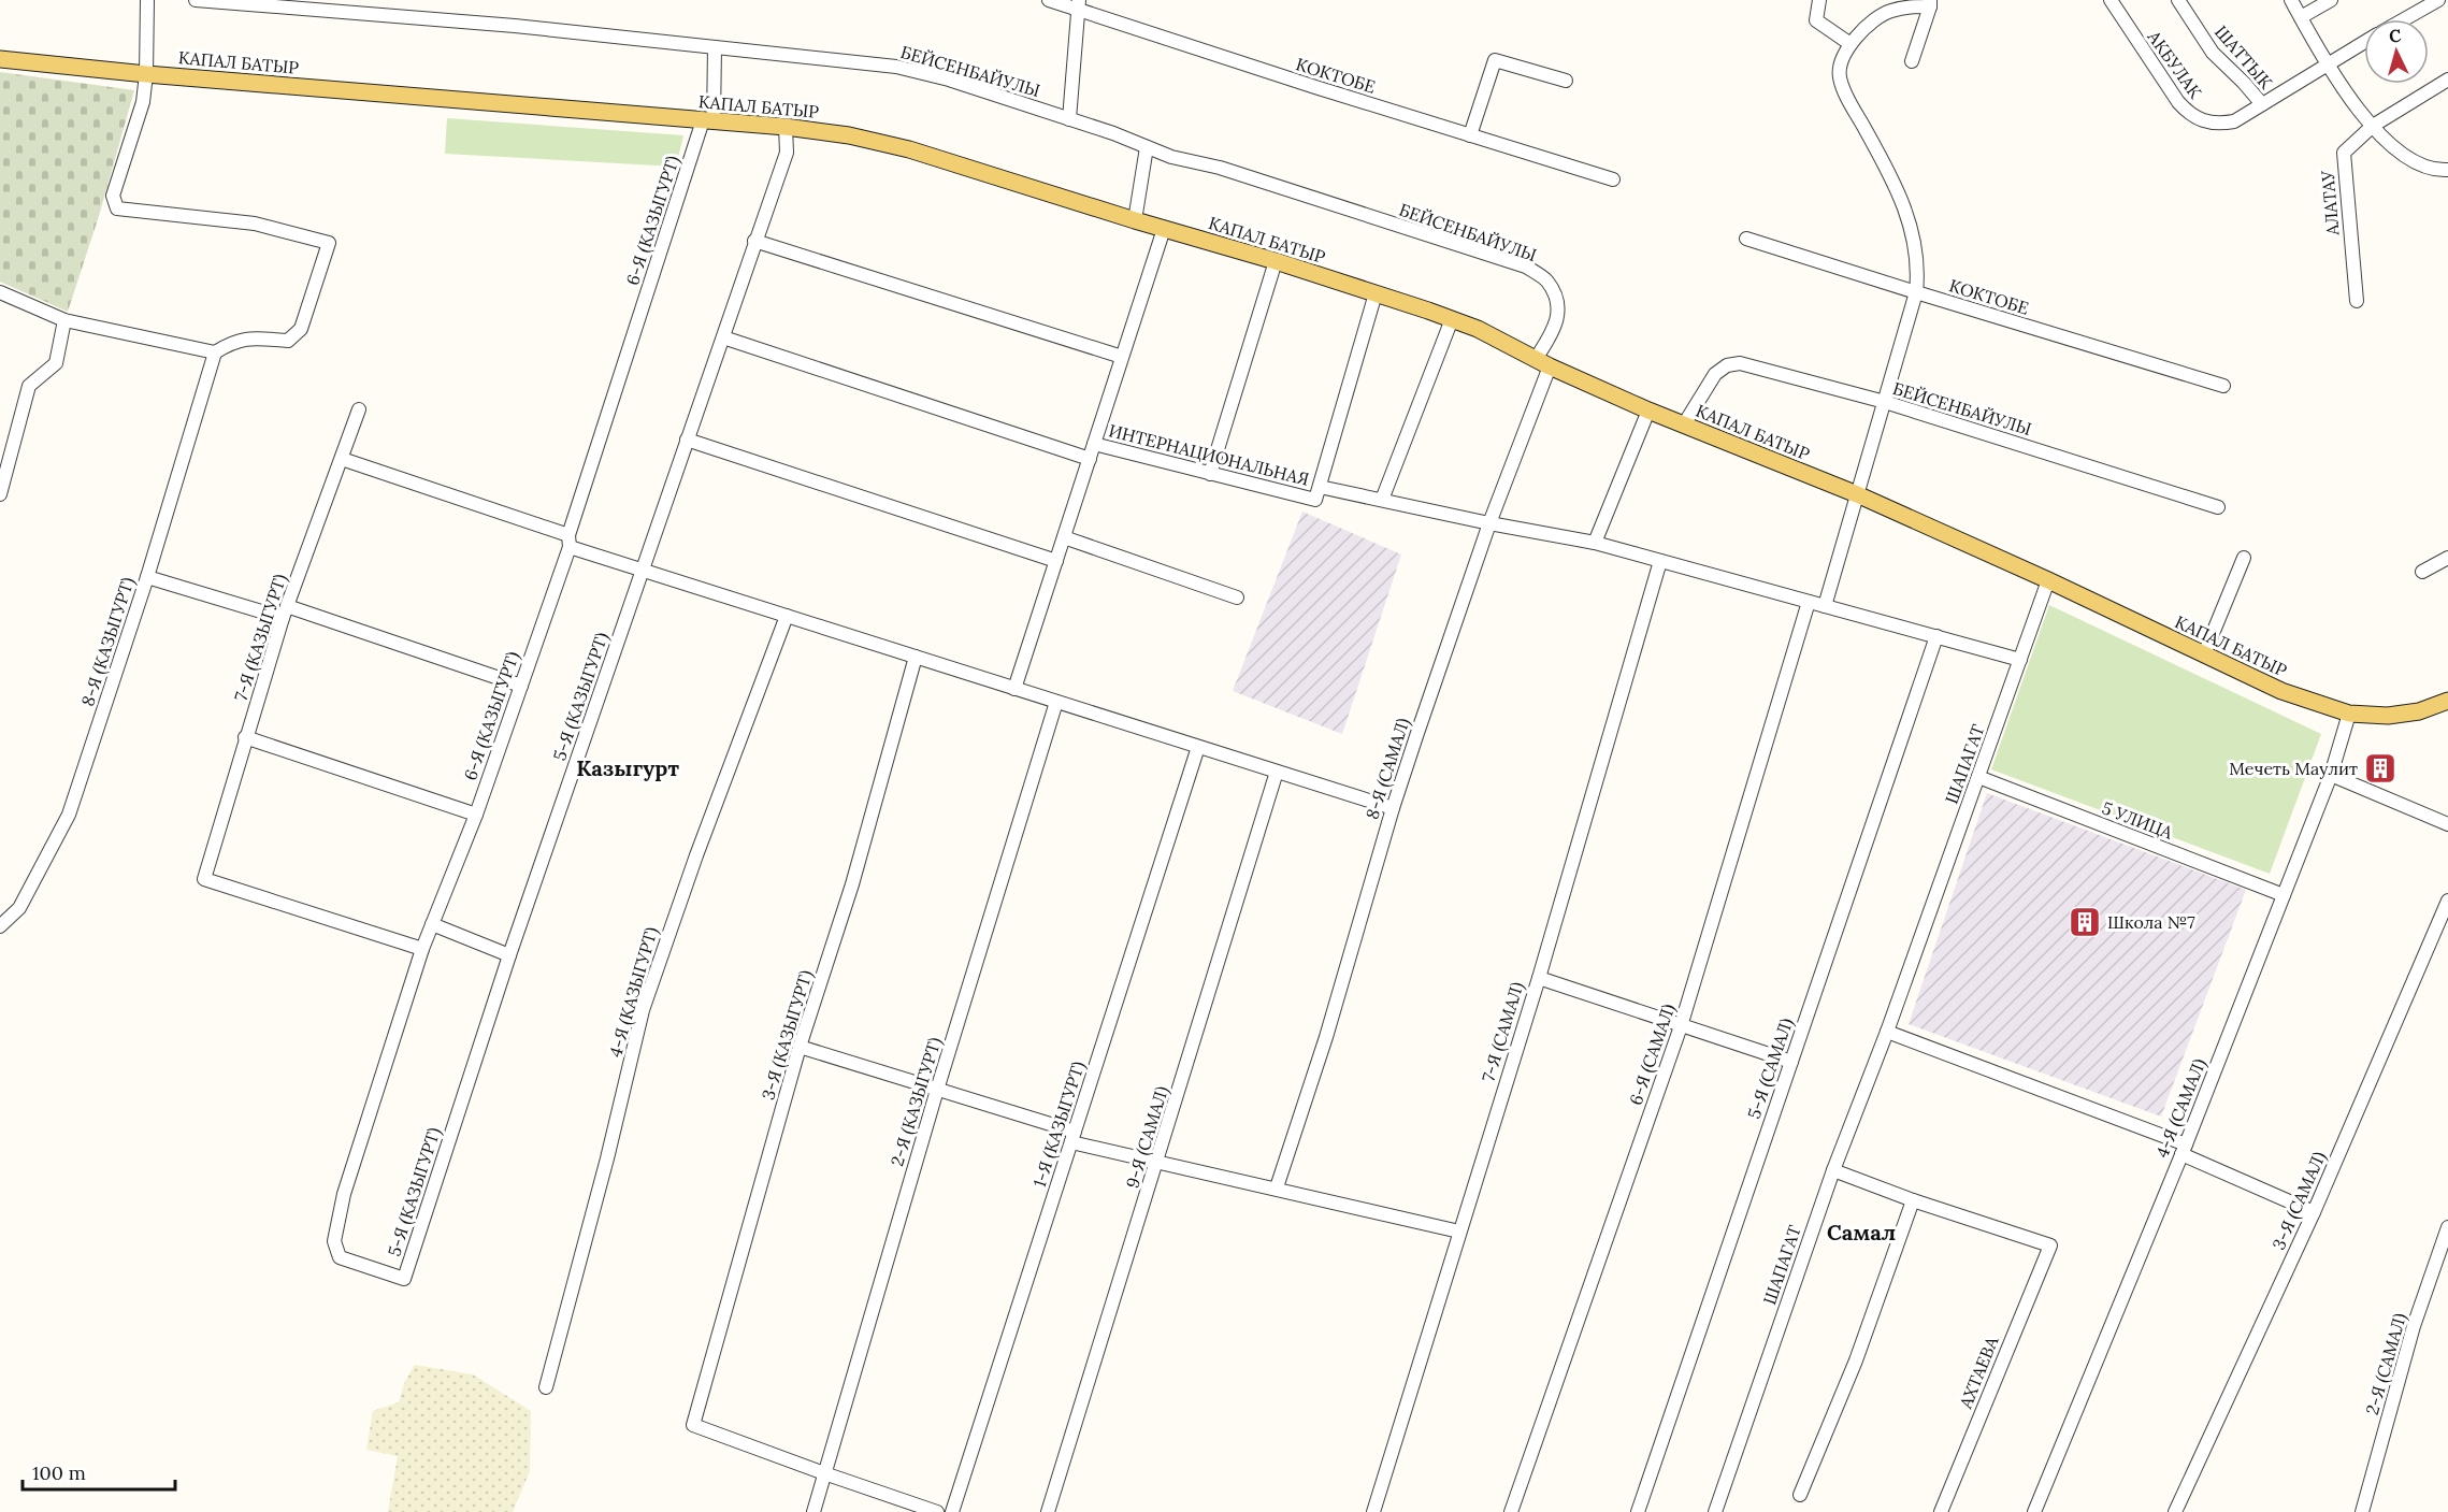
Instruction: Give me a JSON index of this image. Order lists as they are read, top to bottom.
{
  "streets": {
    "main road": ["КАПАЛ БАТЫР"],
    "street": [
      "ШАТТЫК",
      "АКБУЛАК",
      "БЕЙСЕНБАЙУЛЫ",
      "КОКТОБЕ",
      "АЛАТАУ",
      "6-Я (КАЗЫГУРТ)",
      "ИНТЕРНАЦИОНАЛЬНАЯ",
      "7-Я (КАЗЫГУРТ)",
      "8-Я (КАЗЫГУРТ)",
      "5-Я (КАЗЫГУРТ)",
      "ШАПАГАТ",
      "8-Я (САМАЛ)",
      "5 УЛИЦА",
      "4-Я (КАЗЫГУРТ)",
      "7-Я (САМАЛ)",
      "3-Я (КАЗЫГУРТ)",
      "6-Я (САМАЛ)",
      "5-Я (САМАЛ)",
      "2-Я (КАЗЫГУРТ)",
      "4-Я (САМАЛ)",
      "1-Я (КАЗЫГУРТ)",
      "9-Я (САМАЛ)",
      "3-Я (САМАЛ)",
      "2-Я (САМАЛ)",
      "АХТАЕВА"
    ]
  },
  "crossings": [
    ["ШАТТЫК", "АКБУЛАК"],
    ["КАПАЛ БАТЫР", "БЕЙСЕНБАЙУЛЫ"],
    ["КАПАЛ БАТЫР", "6-Я (КАЗЫГУРТ)"],
    ["КАПАЛ БАТЫР", "5-Я (КАЗЫГУРТ)"],
    ["КАПАЛ БАТЫР", "ШАПАГАТ"],
    ["КАПАЛ БАТЫР", "8-Я (САМАЛ)"],
    ["КАПАЛ БАТЫР", "4-Я (САМАЛ)"],
    ["БЕЙСЕНБАЙУЛЫ", "6-Я (КАЗЫГУРТ)"],
    ["БЕЙСЕНБАЙУЛЫ", "8-Я (САМАЛ)"],
    ["6-Я (КАЗЫГУРТ)", "7-Я (КАЗЫГУРТ)"],
    ["6-Я (КАЗЫГУРТ)", "5-Я (КАЗЫГУРТ)"],
    ["ИНТЕРНАЦИОНАЛЬНАЯ", "ШАПАГАТ"],
    ["ИНТЕРНАЦИОНАЛЬНАЯ", "8-Я (САМАЛ)"],
    ["ИНТЕРНАЦИОНАЛЬНАЯ", "7-Я (САМАЛ)"],
    ["ИНТЕРНАЦИОНАЛЬНАЯ", "6-Я (САМАЛ)"],
    ["ИНТЕРНАЦИОНАЛЬНАЯ", "5-Я (САМАЛ)"],
    ["ШАПАГАТ", "5 УЛИЦА"],
    ["5 УЛИЦА", "4-Я (САМАЛ)"],
    ["3-Я (КАЗЫГУРТ)", "2-Я (КАЗЫГУРТ)"]
  ],
  "districts": ["Казыгурт", "Самал"],
  "places": {
    "building": ["Мечеть Маулит", "Школа №7"]
  },
  "scale_bar": "100 m",
  "north": "top"
}
